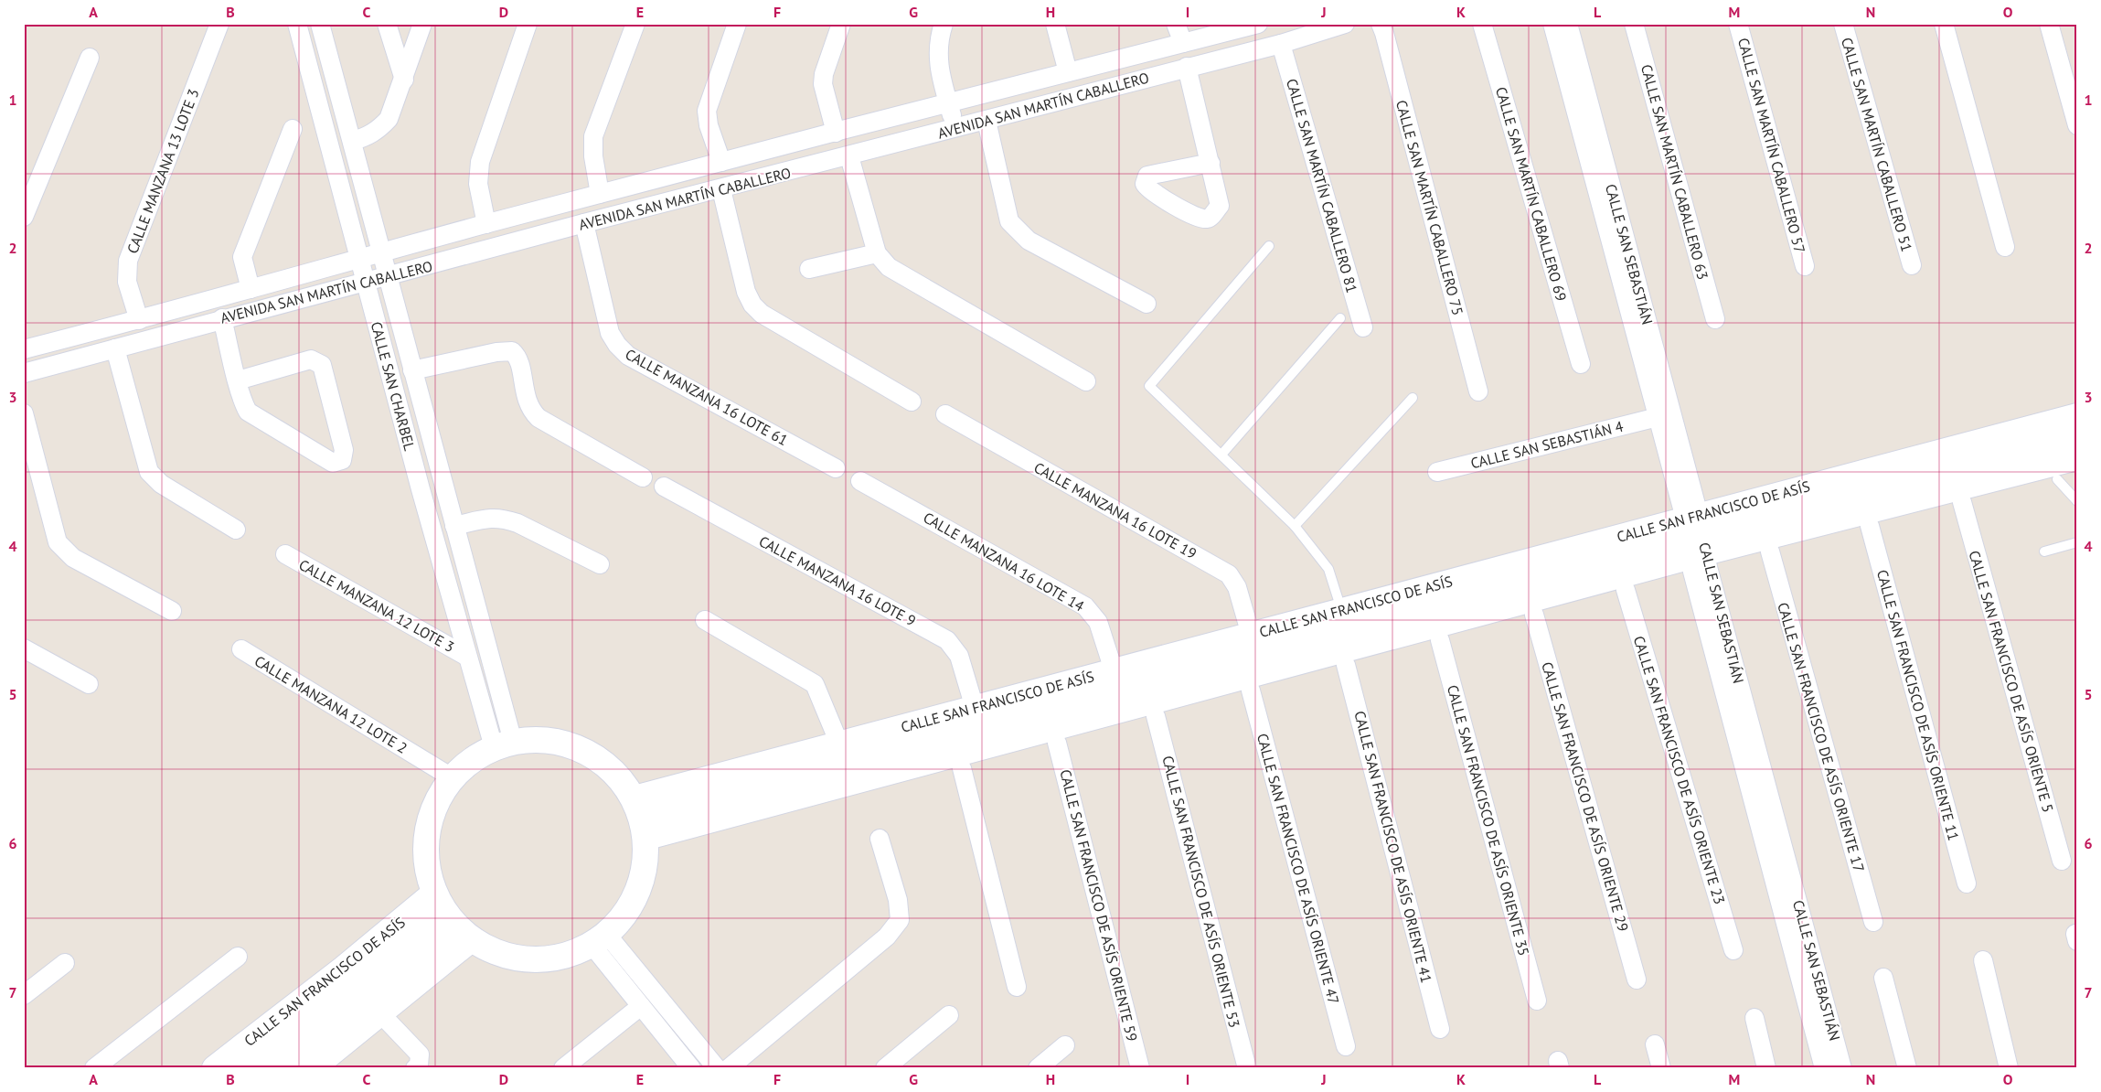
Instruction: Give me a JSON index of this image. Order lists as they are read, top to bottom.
{
  "streets": {
    "street": [
      "AVENIDA SAN MARTÍN CABALLERO",
      "CALLE SAN MARTÍN CABALLERO 51",
      "CALLE SAN MARTÍN CABALLERO 57",
      "CALLE MANZANA 13 LOTE 3",
      "CALLE SAN MARTÍN CABALLERO 63",
      "CALLE SAN MARTÍN CABALLERO 81",
      "CALLE SAN MARTÍN CABALLERO 69",
      "CALLE SAN MARTÍN CABALLERO 75",
      "CALLE SAN SEBASTIÁN",
      "CALLE SAN CHARBEL",
      "CALLE MANZANA 16 LOTE 61",
      "CALLE SAN SEBASTIÁN 4",
      "CALLE MANZANA 16 LOTE 19",
      "CALLE SAN FRANCISCO DE ASÍS",
      "CALLE MANZANA 16 LOTE 14",
      "CALLE MANZANA 16 LOTE 9",
      "CALLE MANZANA 12 LOTE 3",
      "CALLE SAN FRANCISCO DE ASÍS ORIENTE 5",
      "CALLE MANZANA 12 LOTE 2",
      "CALLE SAN FRANCISCO DE ASÍS ORIENTE 11",
      "CALLE SAN FRANCISCO DE ASÍS ORIENTE 17",
      "CALLE SAN FRANCISCO DE ASÍS ORIENTE 23",
      "CALLE SAN FRANCISCO DE ASÍS ORIENTE 29",
      "CALLE SAN FRANCISCO DE ASÍS ORIENTE 35",
      "CALLE SAN FRANCISCO DE ASÍS ORIENTE 41",
      "CALLE SAN FRANCISCO DE ASÍS ORIENTE 47",
      "CALLE SAN FRANCISCO DE ASÍS ORIENTE 53",
      "CALLE SAN FRANCISCO DE ASÍS ORIENTE 59"
    ]
  },
  "crossings": [
    ["AVENIDA SAN MARTÍN CABALLERO", "CALLE MANZANA 13 LOTE 3"],
    ["AVENIDA SAN MARTÍN CABALLERO", "CALLE SAN MARTÍN CABALLERO 81"],
    ["AVENIDA SAN MARTÍN CABALLERO", "CALLE SAN CHARBEL"],
    ["AVENIDA SAN MARTÍN CABALLERO", "CALLE MANZANA 16 LOTE 61"],
    ["CALLE SAN SEBASTIÁN", "CALLE SAN SEBASTIÁN 4"],
    ["CALLE SAN SEBASTIÁN", "CALLE SAN FRANCISCO DE ASÍS"],
    ["CALLE SAN CHARBEL", "CALLE MANZANA 12 LOTE 3"],
    ["CALLE MANZANA 16 LOTE 19", "CALLE SAN FRANCISCO DE ASÍS"],
    ["CALLE SAN FRANCISCO DE ASÍS", "CALLE MANZANA 16 LOTE 14"],
    ["CALLE SAN FRANCISCO DE ASÍS", "CALLE MANZANA 16 LOTE 9"],
    ["CALLE SAN FRANCISCO DE ASÍS", "CALLE SAN FRANCISCO DE ASÍS ORIENTE 5"],
    ["CALLE SAN FRANCISCO DE ASÍS", "CALLE SAN FRANCISCO DE ASÍS ORIENTE 11"],
    ["CALLE SAN FRANCISCO DE ASÍS", "CALLE SAN FRANCISCO DE ASÍS ORIENTE 17"],
    ["CALLE SAN FRANCISCO DE ASÍS", "CALLE SAN FRANCISCO DE ASÍS ORIENTE 23"],
    ["CALLE SAN FRANCISCO DE ASÍS", "CALLE SAN FRANCISCO DE ASÍS ORIENTE 29"],
    ["CALLE SAN FRANCISCO DE ASÍS", "CALLE SAN FRANCISCO DE ASÍS ORIENTE 35"],
    ["CALLE SAN FRANCISCO DE ASÍS", "CALLE SAN FRANCISCO DE ASÍS ORIENTE 41"],
    ["CALLE SAN FRANCISCO DE ASÍS", "CALLE SAN FRANCISCO DE ASÍS ORIENTE 47"],
    ["CALLE SAN FRANCISCO DE ASÍS", "CALLE SAN FRANCISCO DE ASÍS ORIENTE 53"],
    ["CALLE SAN FRANCISCO DE ASÍS", "CALLE SAN FRANCISCO DE ASÍS ORIENTE 59"]
  ],
  "grid": {
    "columns": [
      "A",
      "B",
      "C",
      "D",
      "E",
      "F",
      "G",
      "H",
      "I",
      "J",
      "K",
      "L",
      "M",
      "N",
      "O"
    ],
    "rows": [
      "1",
      "2",
      "3",
      "4",
      "5",
      "6",
      "7"
    ]
  }
}
